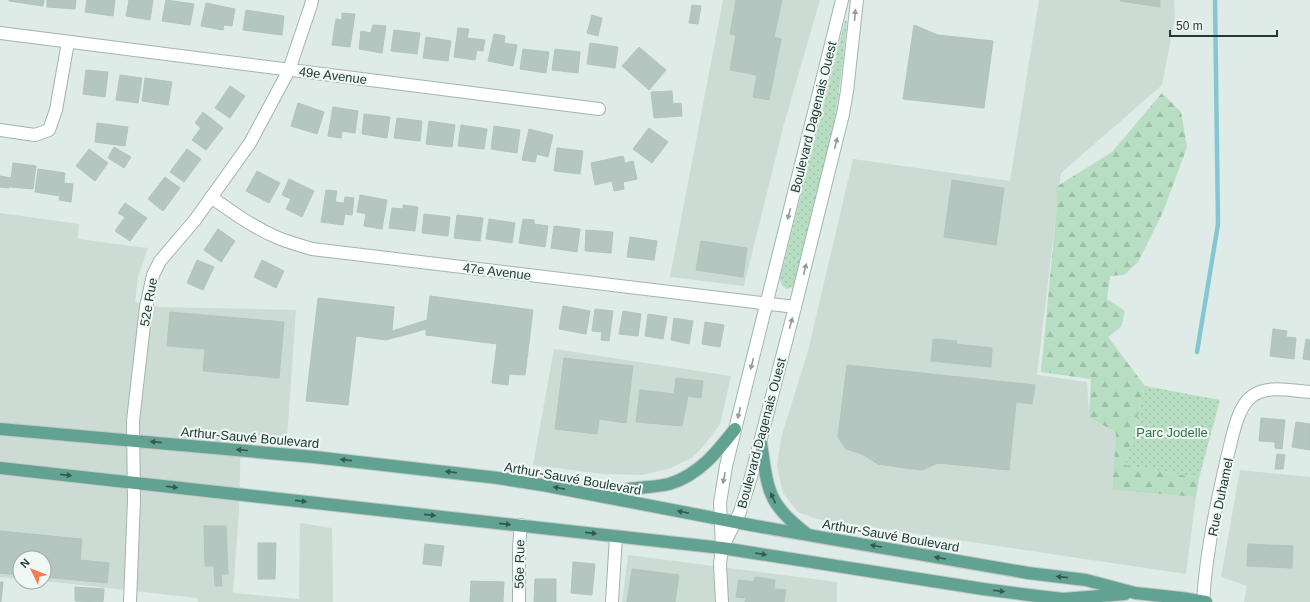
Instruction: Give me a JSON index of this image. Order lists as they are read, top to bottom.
{
  "streets": {
    "main road": ["Arthur-Sauvé Boulevard"],
    "street": [
      "49e Avenue",
      "Boulevard Dagenais Ouest",
      "47e Avenue",
      "52e Rue",
      "Rue Duhamel",
      "56e Rue"
    ]
  },
  "crossings": [
    ["49e Avenue", "52e Rue"],
    ["Boulevard Dagenais Ouest", "47e Avenue"],
    ["Boulevard Dagenais Ouest", "Arthur-Sauvé Boulevard"],
    ["47e Avenue", "52e Rue"],
    ["52e Rue", "Arthur-Sauvé Boulevard"],
    ["Arthur-Sauvé Boulevard", "Rue Duhamel"],
    ["Arthur-Sauvé Boulevard", "56e Rue"]
  ],
  "parks": ["Parc Jodelle"],
  "scale_bar": "50 m",
  "north": "top left"
}
